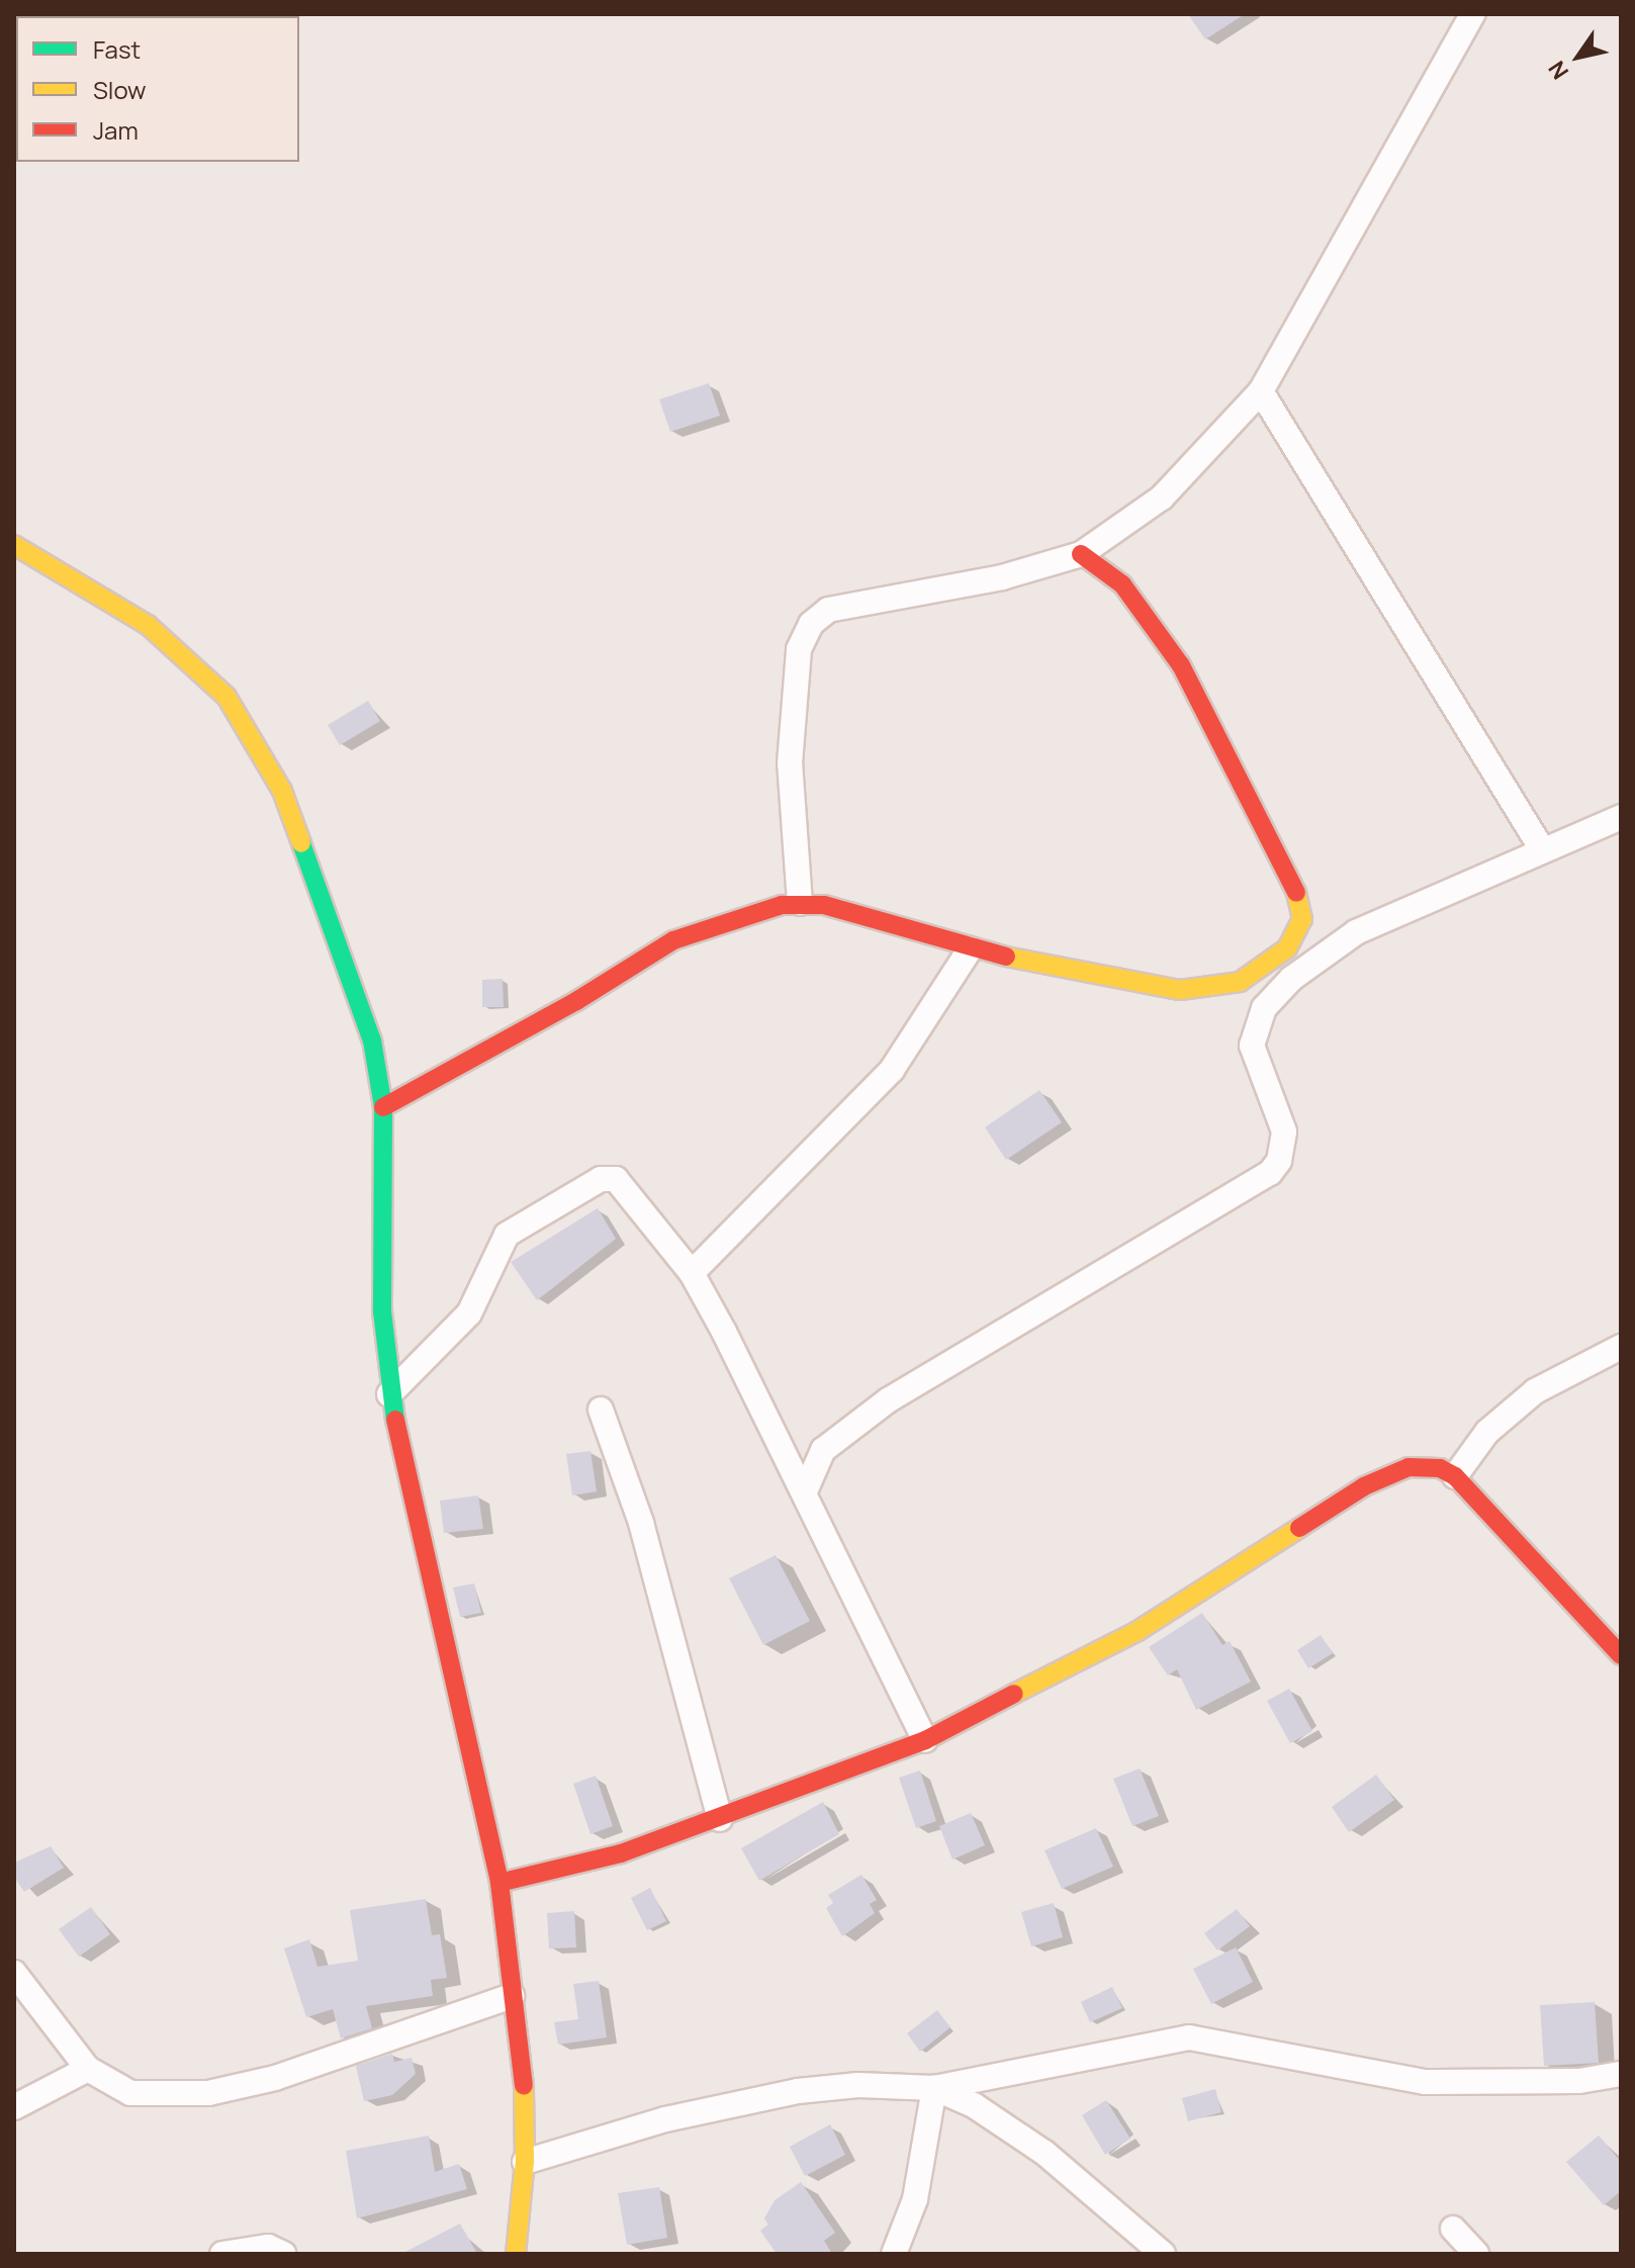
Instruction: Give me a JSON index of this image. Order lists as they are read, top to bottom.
{
  "legend": ["Fast", "Slow", "Jam"],
  "north": "bottom left"
}
